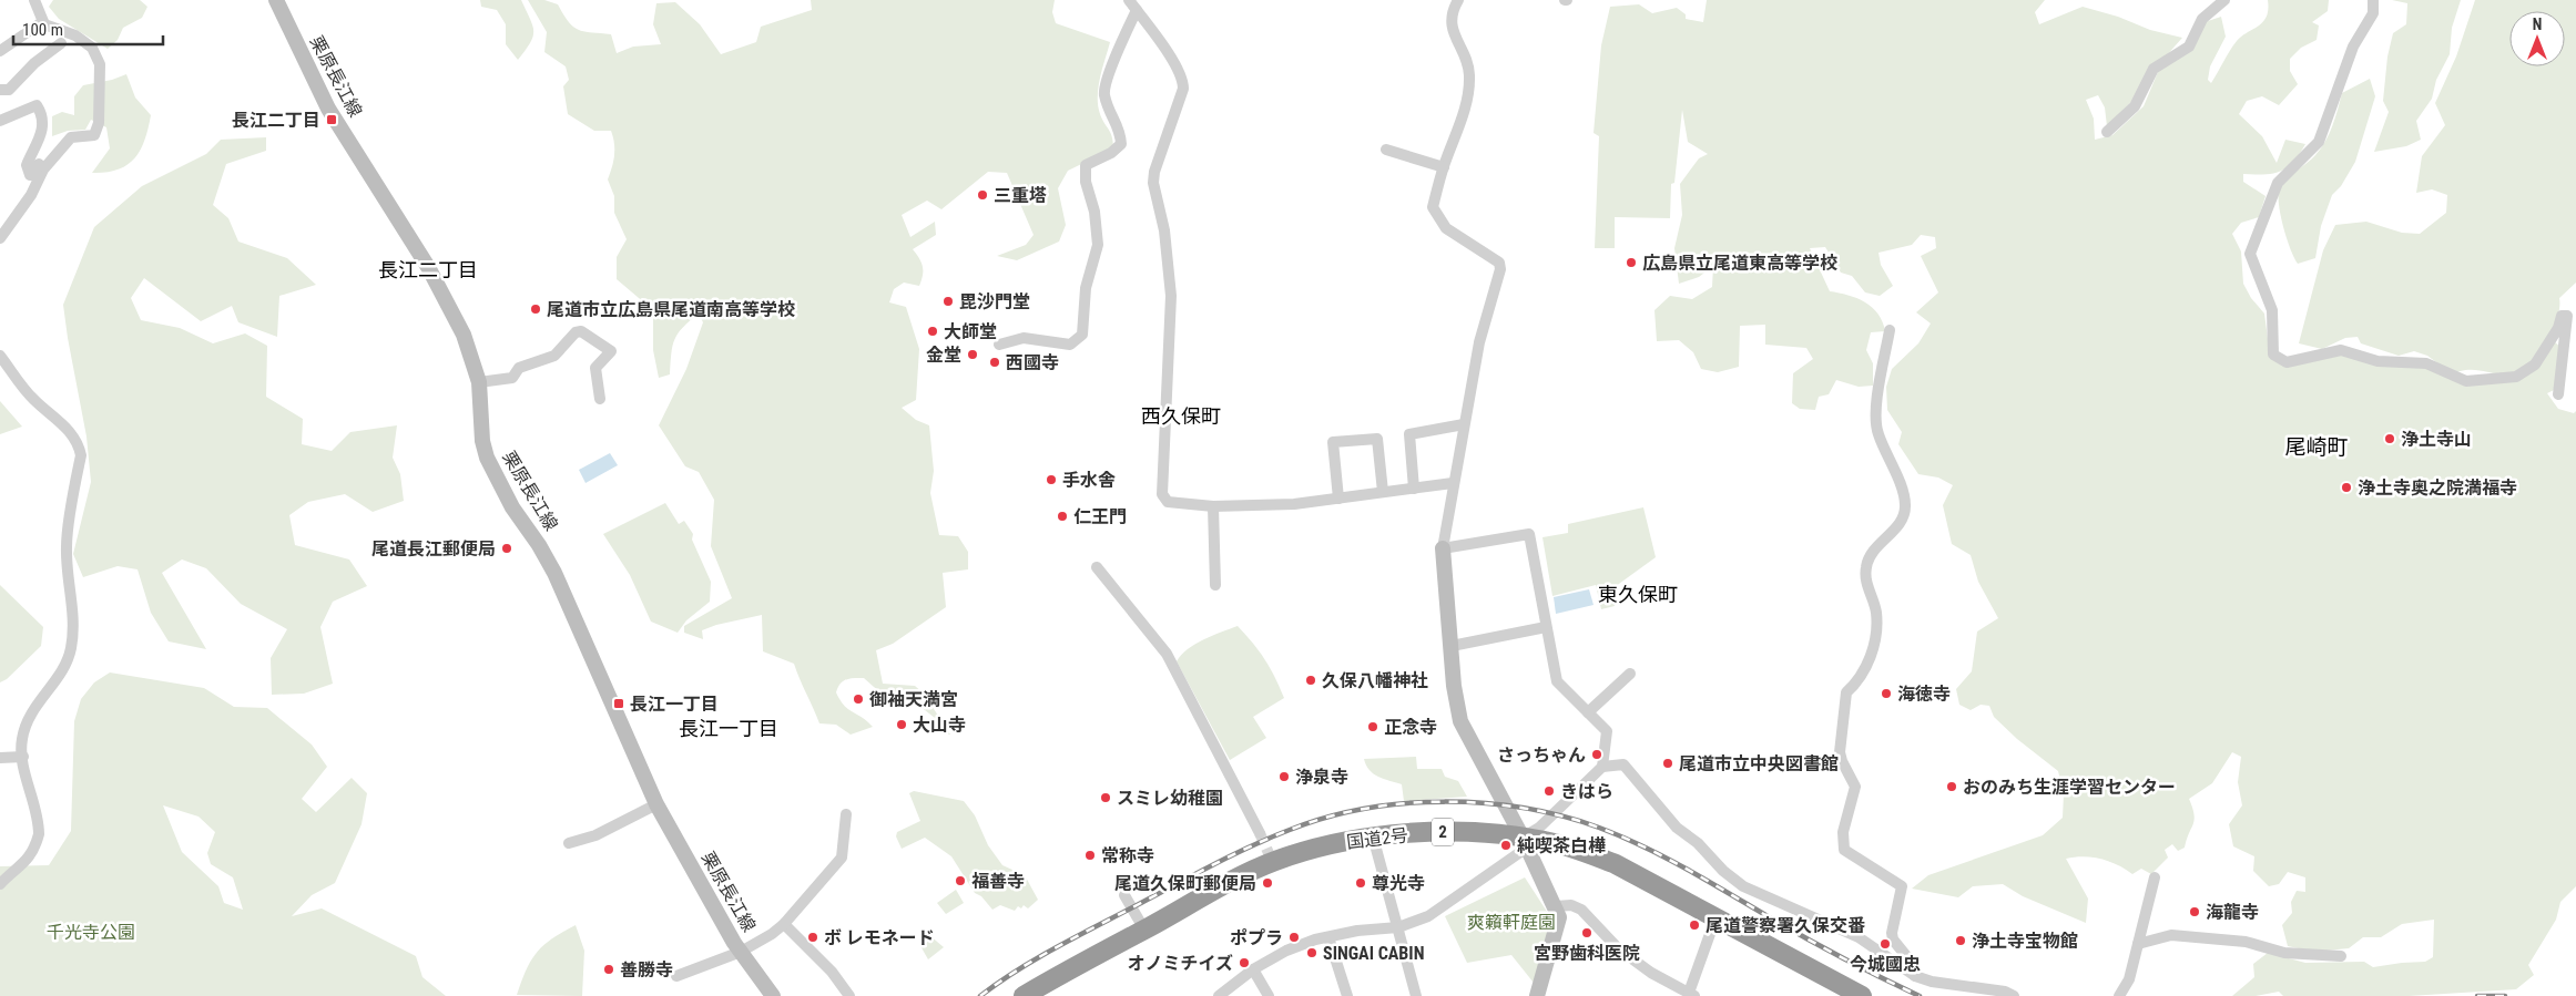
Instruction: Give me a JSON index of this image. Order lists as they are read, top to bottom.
{
  "streets": {
    "highway": ["2", "国道2号"],
    "main road": ["栗原長江線"]
  },
  "districts": [
    "長江二丁目",
    "西久保町",
    "尾崎町",
    "東久保町",
    "長江一丁目"
  ],
  "parks": ["爽籟軒庭園", "千光寺公園"],
  "places": {
    "transit": ["長江二丁目", "長江一丁目"],
    "other": [
      "三重塔",
      "広島県立尾道東高等学校",
      "毘沙門堂",
      "尾道市立広島県尾道南高等学校",
      "大師堂",
      "金堂",
      "西國寺",
      "浄土寺山",
      "手水舎",
      "浄土寺奥之院満福寺",
      "仁王門",
      "尾道長江郵便局",
      "久保八幡神社",
      "海徳寺",
      "御袖天満宮",
      "大山寺",
      "正念寺",
      "さっちゃん",
      "尾道市立中央図書館",
      "浄泉寺",
      "おのみち生涯学習センター",
      "きはら",
      "スミレ幼稚園",
      "純喫茶白樺",
      "常称寺",
      "福善寺",
      "尾道久保町郵便局",
      "尊光寺",
      "海龍寺",
      "尾道警察署久保交番",
      "宮野歯科医院",
      "ボ レモネード",
      "ポプラ",
      "浄土寺宝物館",
      "今城國忠",
      "SINGAI CABIN",
      "オノミチイズ",
      "善勝寺"
    ]
  },
  "scale_bar": "100 m",
  "north": "top"
}
